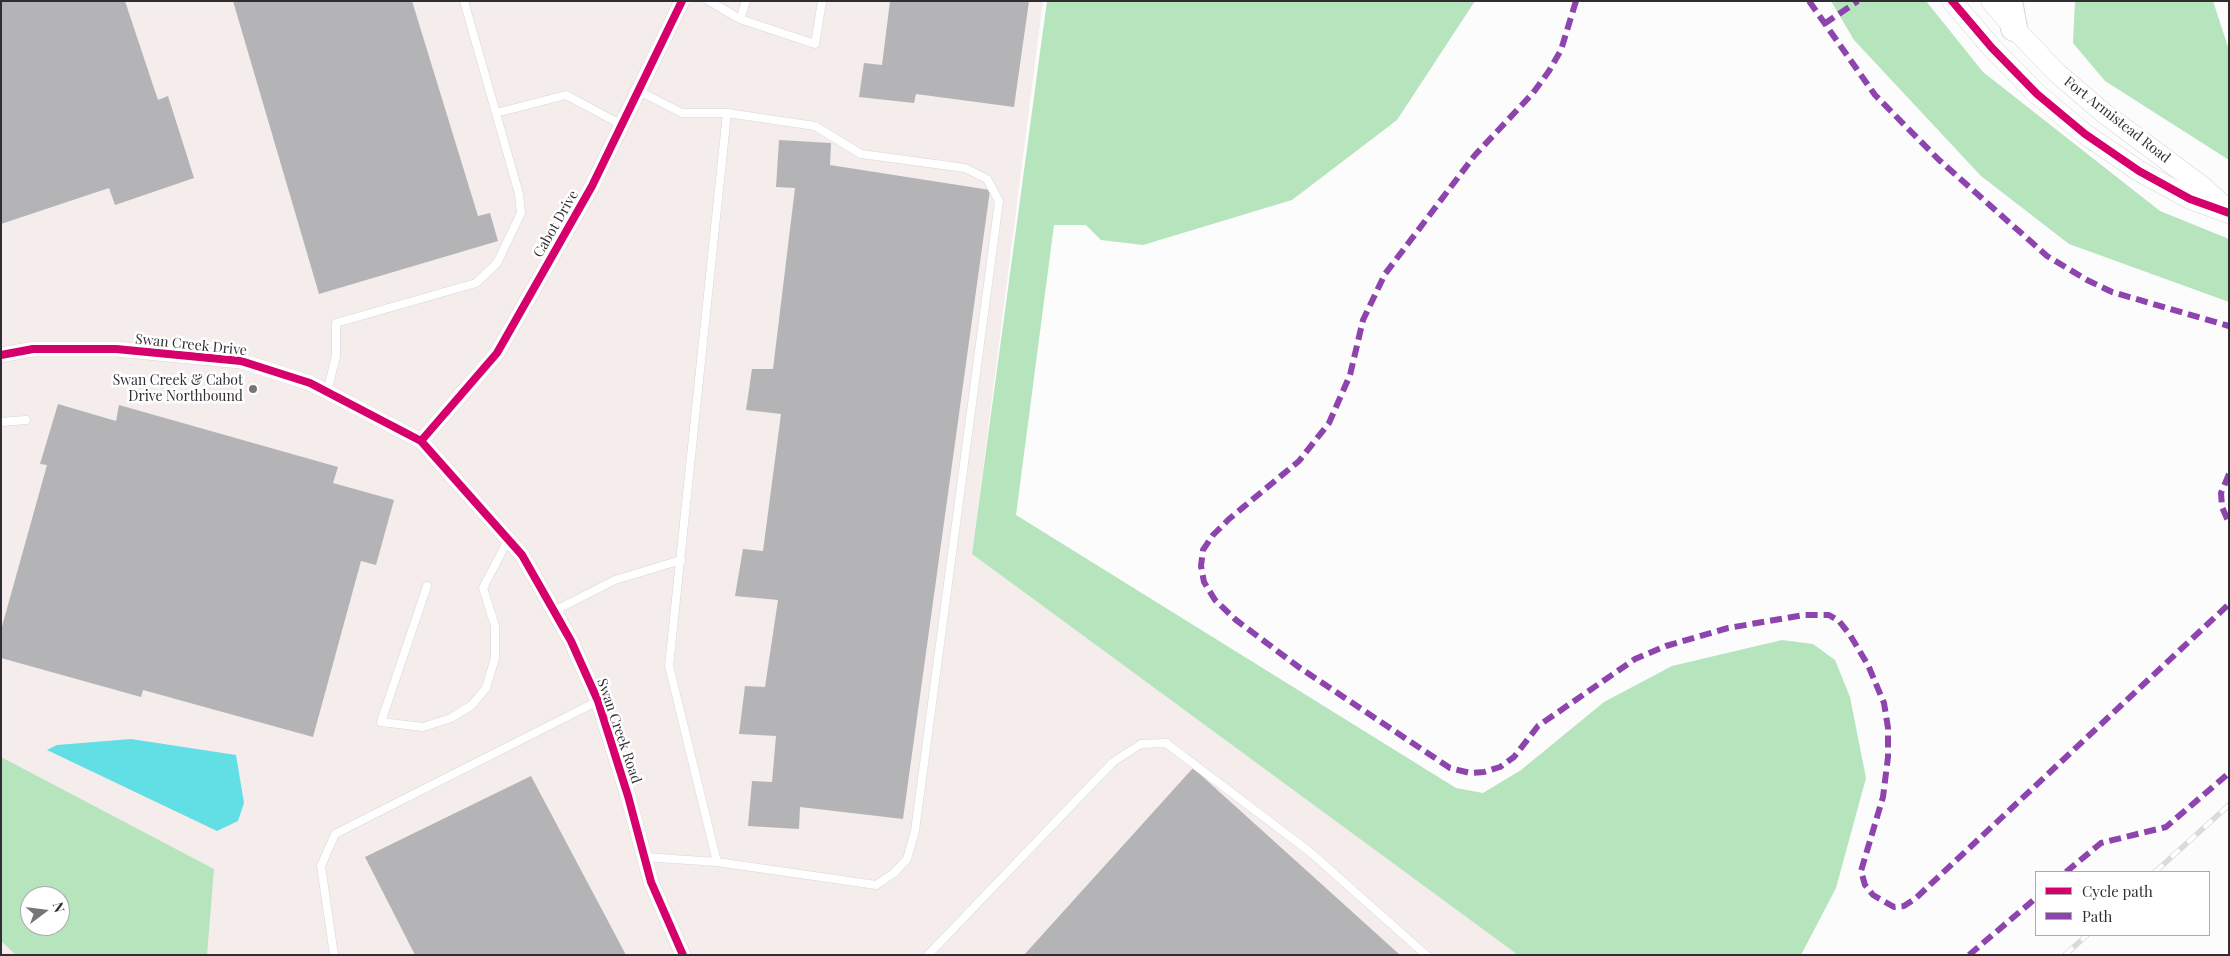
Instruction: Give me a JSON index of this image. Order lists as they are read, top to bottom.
{
  "streets": {
    "street": [
      "Fort Armistead Road",
      "Cabot Drive",
      "Swan Creek Drive",
      "Swan Creek Road"
    ]
  },
  "crossings": [
    ["Cabot Drive", "Swan Creek Drive"],
    ["Cabot Drive", "Swan Creek Road"],
    ["Swan Creek Drive", "Swan Creek Road"]
  ],
  "places": ["Swan Creek & Cabot Drive Northbound"],
  "legend": ["Cycle path", "Path"],
  "north": "right"
}
